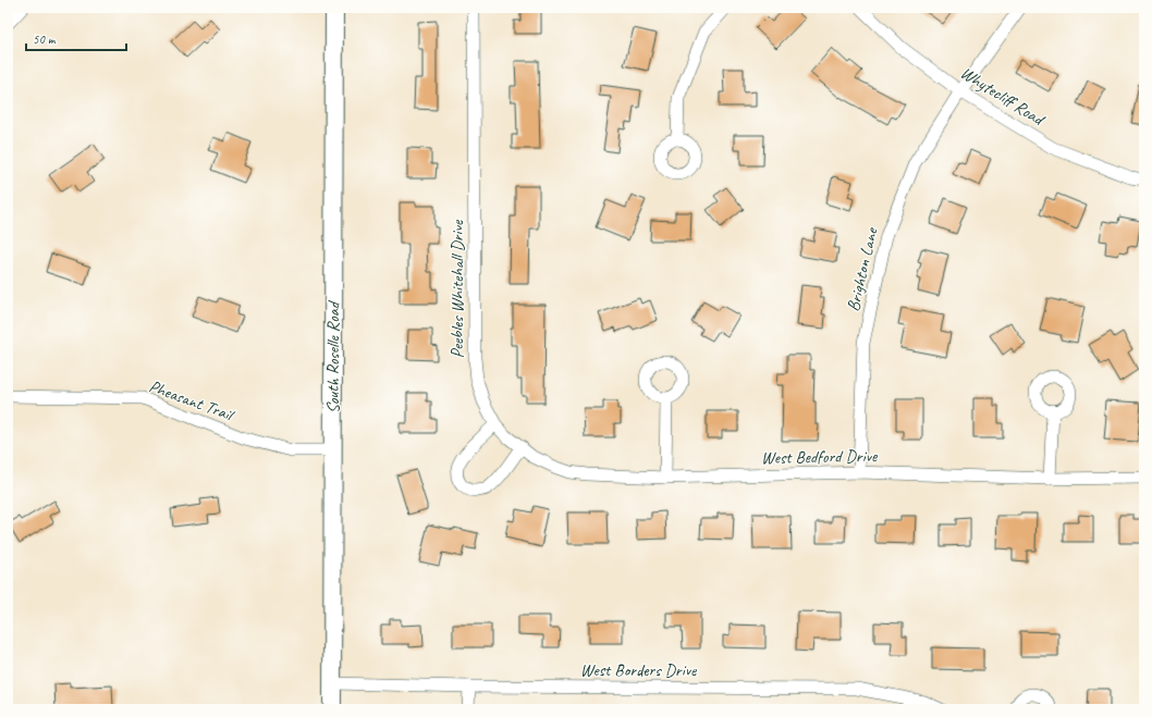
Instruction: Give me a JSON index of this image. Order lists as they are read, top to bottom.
{
  "streets": {
    "main road": ["South Roselle Road"],
    "street": [
      "Whytecliff Road",
      "Brighton Lane",
      "Peebles Whitehall Drive",
      "Pheasant Trail",
      "West Bedford Drive",
      "West Borders Drive"
    ]
  },
  "crossings": [
    ["Whytecliff Road", "Brighton Lane"],
    ["Brighton Lane", "West Bedford Drive"],
    ["Peebles Whitehall Drive", "West Bedford Drive"],
    ["South Roselle Road", "Pheasant Trail"],
    ["South Roselle Road", "West Borders Drive"]
  ],
  "scale_bar": "50 m"
}
